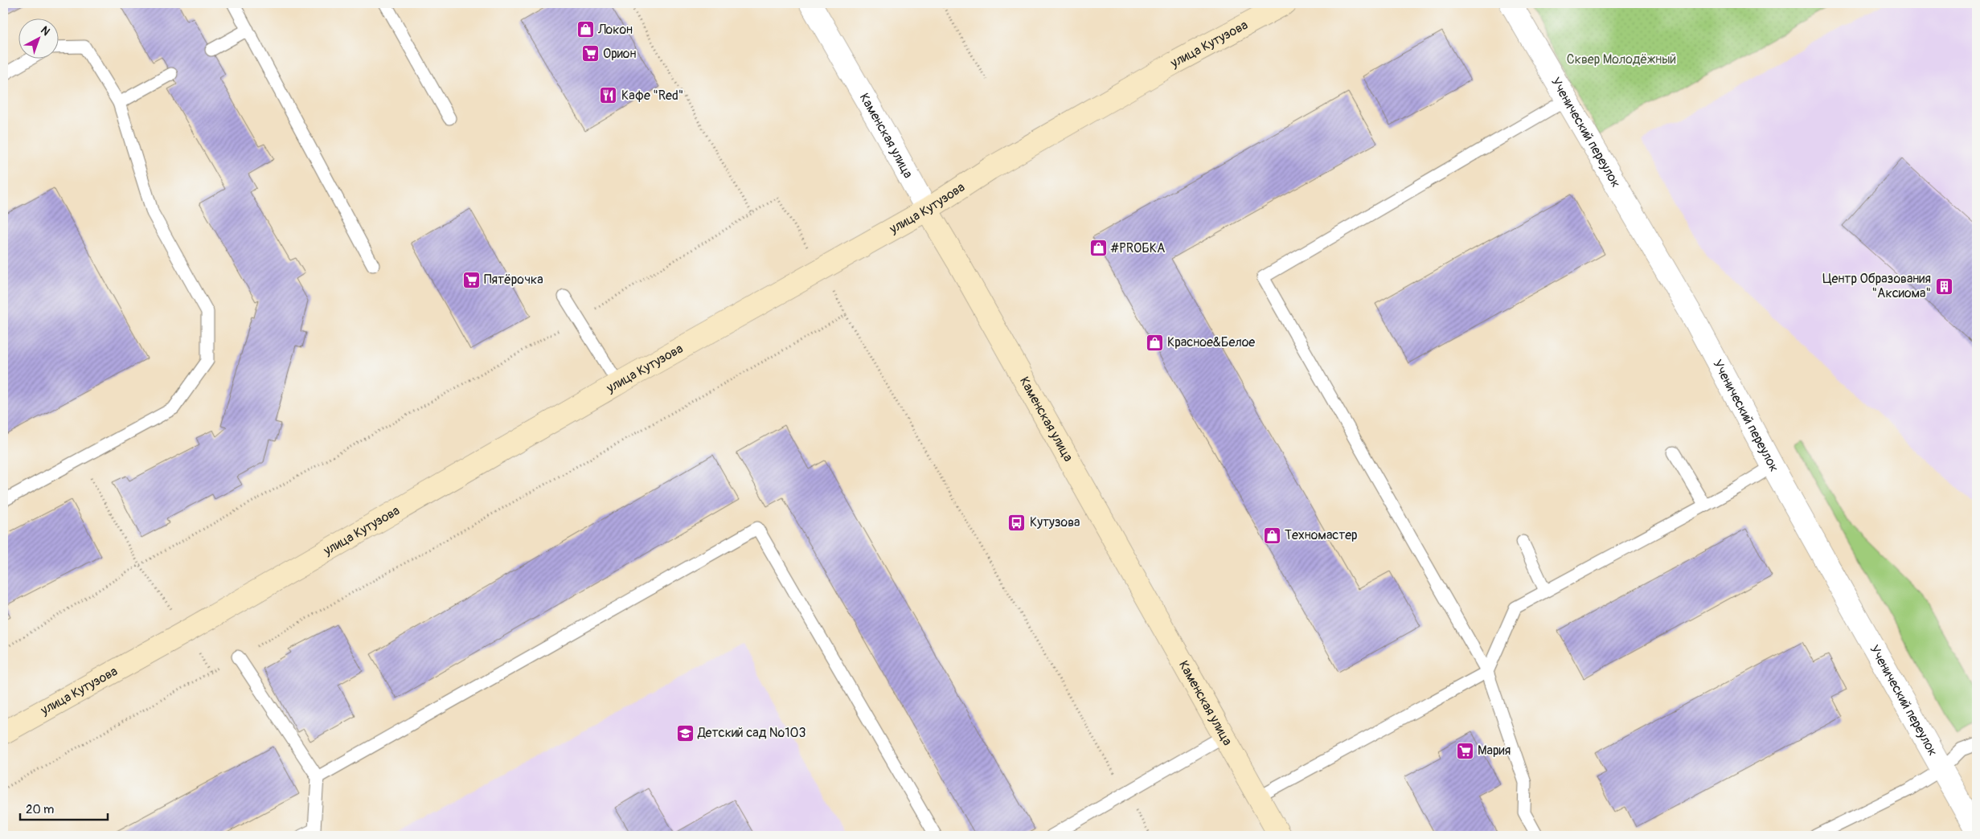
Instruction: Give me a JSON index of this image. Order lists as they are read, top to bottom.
{
  "streets": {
    "street": ["улица Кутузова", "Ученический переулок", "Каменская улица"]
  },
  "crossings": [
    ["улица Кутузова", "Каменская улица"]
  ],
  "parks": ["Сквер Молодёжный"],
  "places": {
    "shop": [
      "Локон",
      "#PROБКА",
      "Красное&Белое",
      "Техномастер"
    ],
    "supermarket": ["Орион", "Пятёрочка", "Мария"],
    "restaurant": ["Кафе \"Red\""],
    "building": ["Центр Образования \"Аксиома\""],
    "bus stop": ["Кутузова"],
    "school or university": ["Детский сад №103"]
  },
  "scale_bar": "20 m",
  "north": "top right"
}
